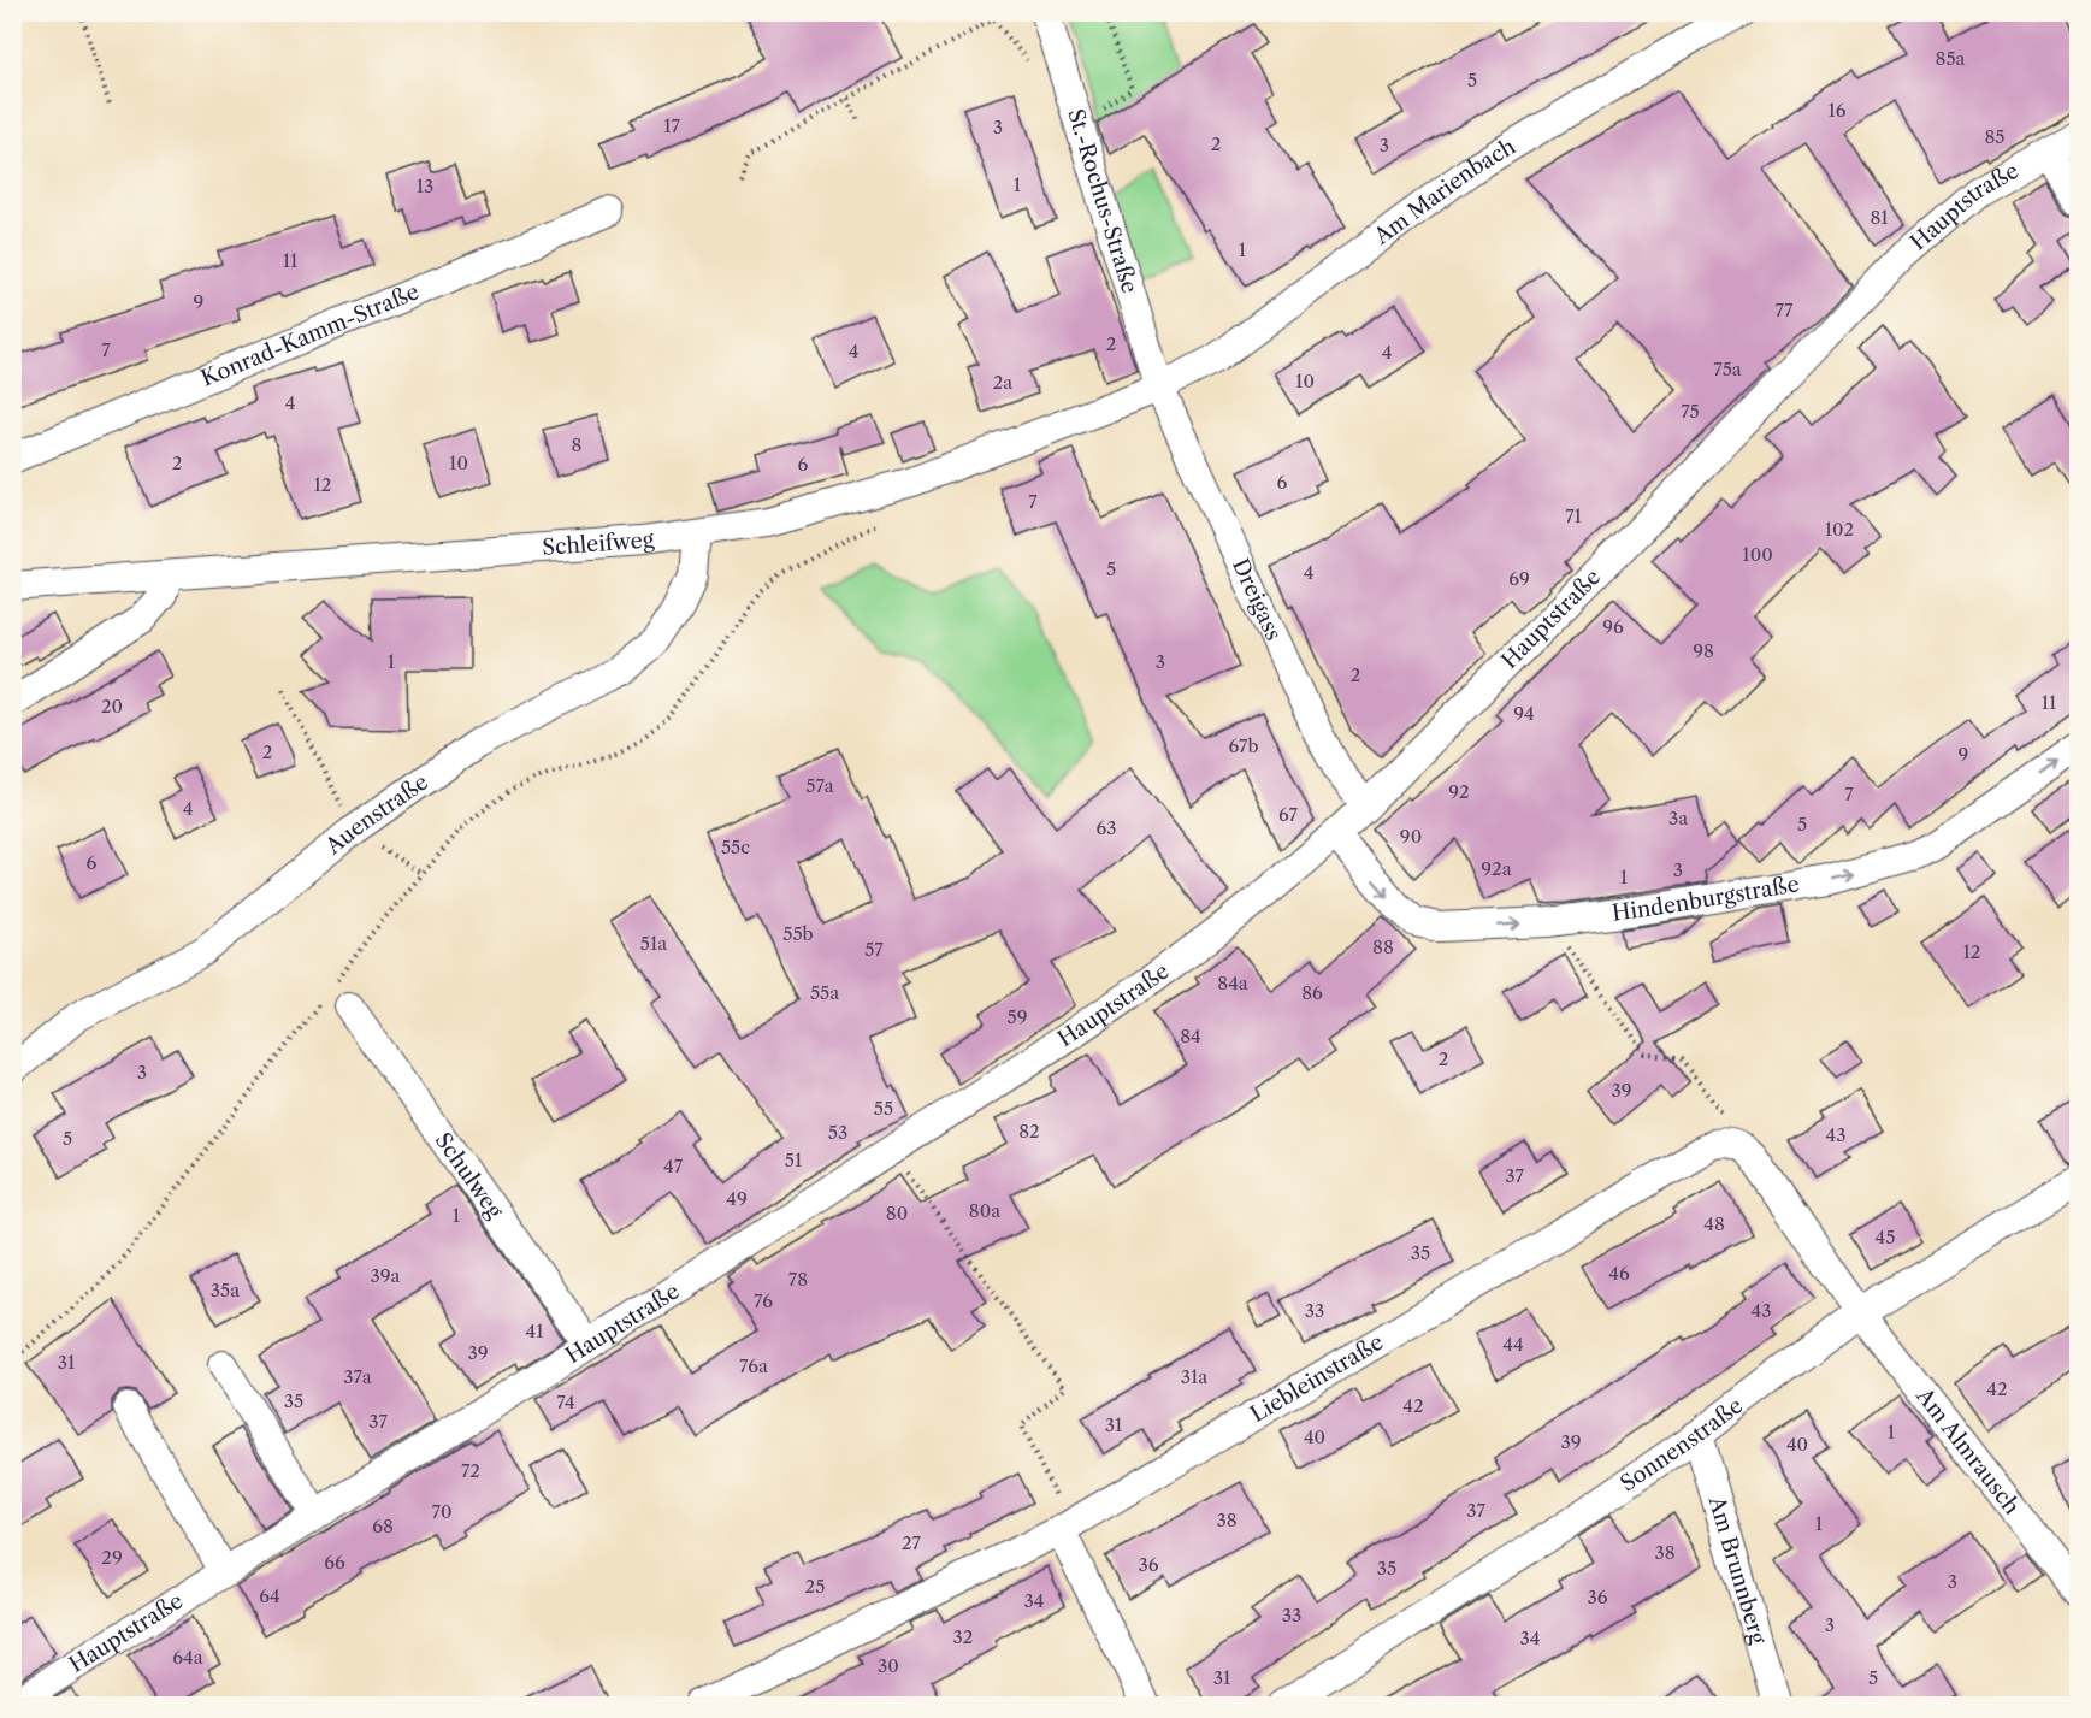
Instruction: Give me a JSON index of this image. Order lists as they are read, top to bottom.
{
  "streets": {
    "street": [
      "Am Marienbach",
      "St.-Rochus-Straße",
      "Hauptstraße",
      "Konrad-Kamm-Straße",
      "Schleifweg",
      "Dreigass",
      "Auenstraße",
      "Hindenburgstraße",
      "Schulweg",
      "Liebleinstraße",
      "Sonnenstraße",
      "Am Almrausch",
      "Am Brunnberg"
    ]
  },
  "crossings": [
    ["Am Marienbach", "St.-Rochus-Straße"],
    ["Am Marienbach", "Schleifweg"],
    ["Am Marienbach", "Dreigass"],
    ["St.-Rochus-Straße", "Schleifweg"],
    ["St.-Rochus-Straße", "Dreigass"],
    ["Hauptstraße", "Dreigass"],
    ["Hauptstraße", "Hindenburgstraße"],
    ["Hauptstraße", "Schulweg"],
    ["Schleifweg", "Dreigass"],
    ["Schleifweg", "Auenstraße"],
    ["Liebleinstraße", "Sonnenstraße"],
    ["Liebleinstraße", "Am Almrausch"],
    ["Sonnenstraße", "Am Almrausch"],
    ["Sonnenstraße", "Am Brunnberg"]
  ],
  "one_way": ["Hindenburgstraße"],
  "house_numbers": [
    "85a",
    "5",
    "16",
    "17",
    "3",
    "85",
    "2",
    "3",
    "1",
    "13",
    "81",
    "1",
    "11",
    "9",
    "77",
    "2",
    "7",
    "4",
    "4",
    "75a",
    "10",
    "2a",
    "4",
    "75",
    "8",
    "2",
    "10",
    "6",
    "6",
    "12",
    "7",
    "71",
    "102",
    "100",
    "5",
    "4",
    "69",
    "96",
    "98",
    "1",
    "3",
    "2",
    "11",
    "20",
    "94",
    "67b",
    "2",
    "9",
    "57a",
    "92",
    "7",
    "4",
    "67",
    "3a",
    "5",
    "63",
    "90",
    "55c",
    "6",
    "92a",
    "3",
    "1",
    "55b",
    "51a",
    "88",
    "57",
    "12",
    "84a",
    "55a",
    "86",
    "59",
    "84",
    "2",
    "3",
    "39",
    "55",
    "82",
    "53",
    "43",
    "5",
    "51",
    "47",
    "37",
    "49",
    "80a",
    "80",
    "1",
    "48",
    "45",
    "35",
    "46",
    "39a",
    "78",
    "35a",
    "76",
    "33",
    "43",
    "41",
    "44",
    "39",
    "31",
    "76a",
    "37a",
    "31a",
    "42",
    "35",
    "74",
    "42",
    "37",
    "31",
    "1",
    "40",
    "39",
    "40",
    "72",
    "37",
    "70",
    "38",
    "1",
    "68",
    "27",
    "38",
    "29",
    "66",
    "36",
    "35",
    "3",
    "25",
    "64",
    "36",
    "34",
    "33",
    "3",
    "32",
    "34",
    "64a",
    "30",
    "31",
    "5"
  ]
}
